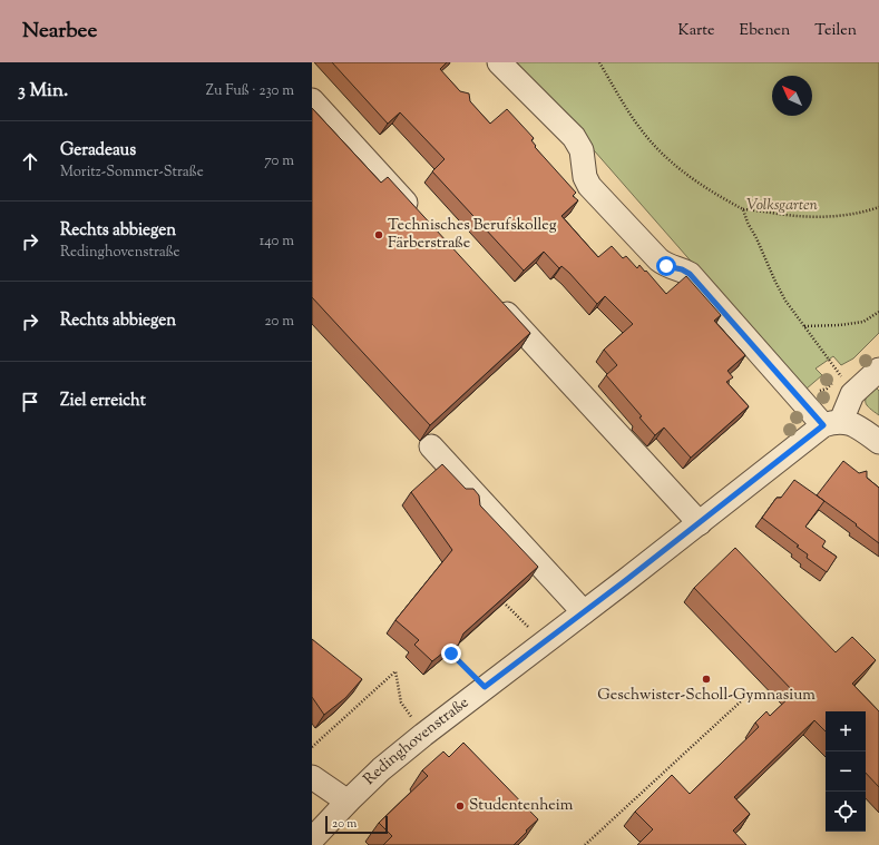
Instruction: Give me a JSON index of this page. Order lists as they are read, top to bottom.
{
  "streets": {
    "street": ["Redinghovenstraße"]
  },
  "parks": ["Volksgarten"],
  "places": ["Technisches Berufskolleg Färberstraße", "Geschwister-Scholl-Gymnasium", "Studentenheim"],
  "scale_bar": "20 m",
  "north": "top left",
  "page": {
    "header": "Nearbee",
    "nav": ["Karte", "Ebenen", "Teilen"],
    "heading": ["3 Min.", "Zu Fuß · 230 m"],
    "list": [
      ["Geradeaus", "Moritz-Sommer-Straße", "70 m"],
      ["Rechts abbiegen", "Redinghovenstraße", "140 m"],
      ["Rechts abbiegen", "20 m"],
      "Ziel erreicht"
    ],
    "map_buttons": ["+", "−"],
    "scale": "20 m"
  }
}
